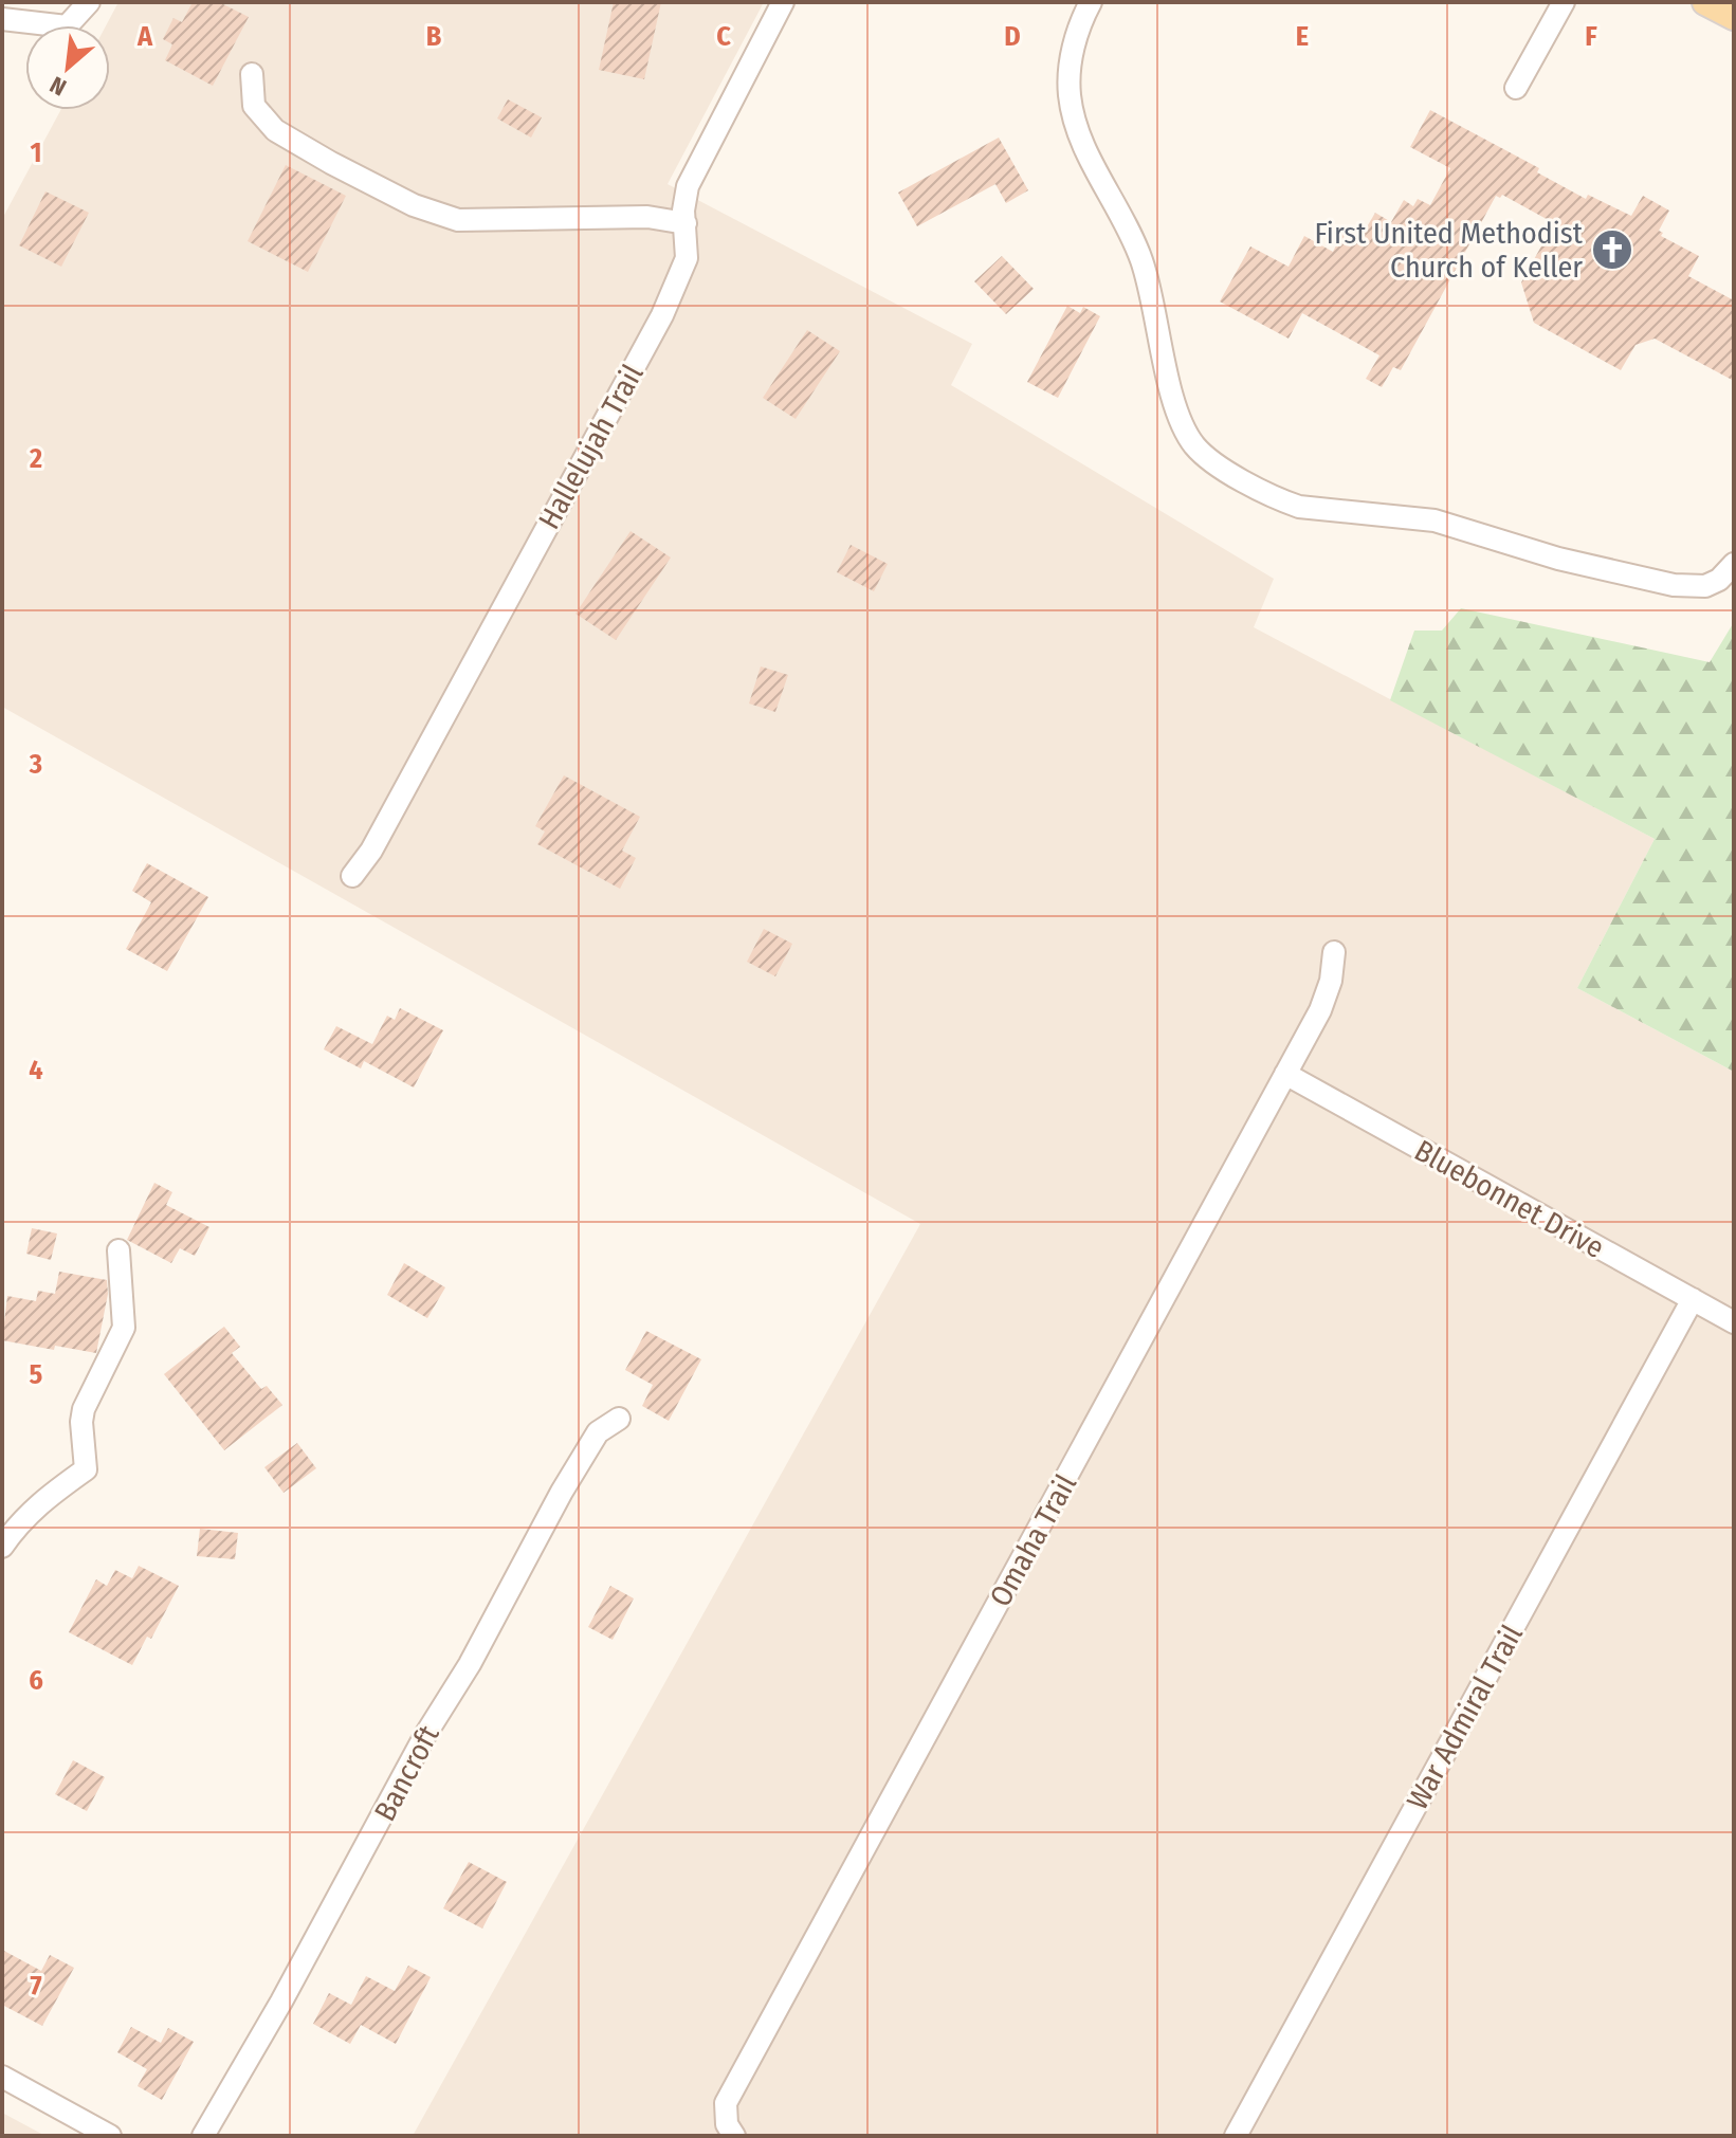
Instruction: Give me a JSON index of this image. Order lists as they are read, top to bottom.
{
  "streets": {
    "street": [
      "Hallelujah Trail",
      "Bluebonnet Drive",
      "Omaha Trail",
      "War Admiral Trail",
      "Bancroft"
    ]
  },
  "crossings": [
    ["Bluebonnet Drive", "Omaha Trail"],
    ["Bluebonnet Drive", "War Admiral Trail"]
  ],
  "places": {
    "church": ["First United Methodist Church of Keller"]
  },
  "north": "bottom left",
  "grid": {
    "columns": [
      "A",
      "B",
      "C",
      "D",
      "E",
      "F"
    ],
    "rows": [
      "1",
      "2",
      "3",
      "4",
      "5",
      "6",
      "7"
    ]
  }
}
